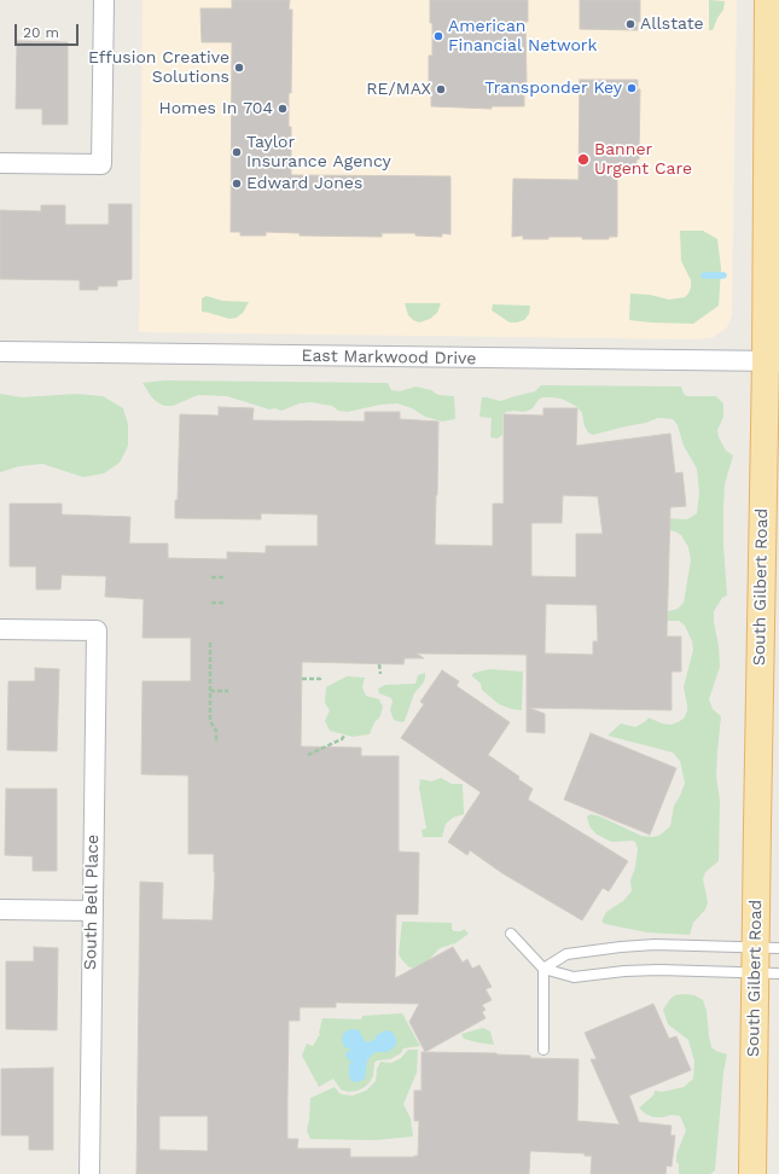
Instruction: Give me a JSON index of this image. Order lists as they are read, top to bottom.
{
  "streets": {
    "main road": ["South Gilbert Road"],
    "street": ["East Markwood Drive", "South Bell Place"]
  },
  "crossings": [
    ["East Markwood Drive", "South Gilbert Road"]
  ],
  "places": [
    "Allstate",
    "American Financial Network",
    "Effusion Creative Solutions",
    "Transponder Key",
    "RE/MAX",
    "Homes In 704",
    "Taylor Insurance Agency",
    "Banner Urgent Care",
    "Edward Jones"
  ],
  "scale_bar": "20 m"
}
